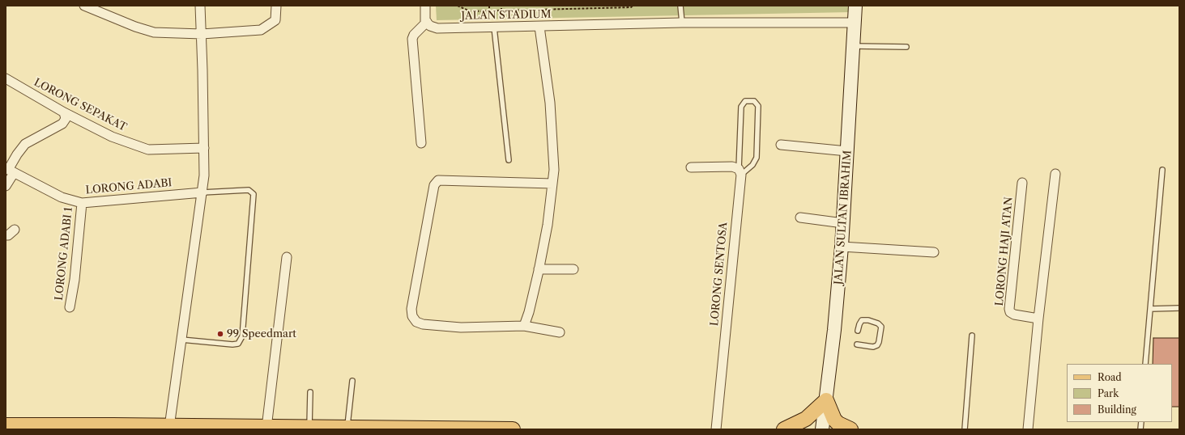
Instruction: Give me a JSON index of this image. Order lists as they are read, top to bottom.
{
  "streets": {
    "street": [
      "JALAN STADIUM",
      "LORONG SEPAKAT",
      "LORONG ADABI",
      "JALAN SULTAN IBRAHIM",
      "LORONG HAJI ATAN",
      "LORONG ADABI 1",
      "LORONG SENTOSA"
    ]
  },
  "crossings": [
    ["JALAN STADIUM", "JALAN SULTAN IBRAHIM"],
    ["LORONG ADABI", "LORONG ADABI 1"]
  ],
  "places": ["99 Speedmart"],
  "legend": ["Road", "Park", "Building"]
}
